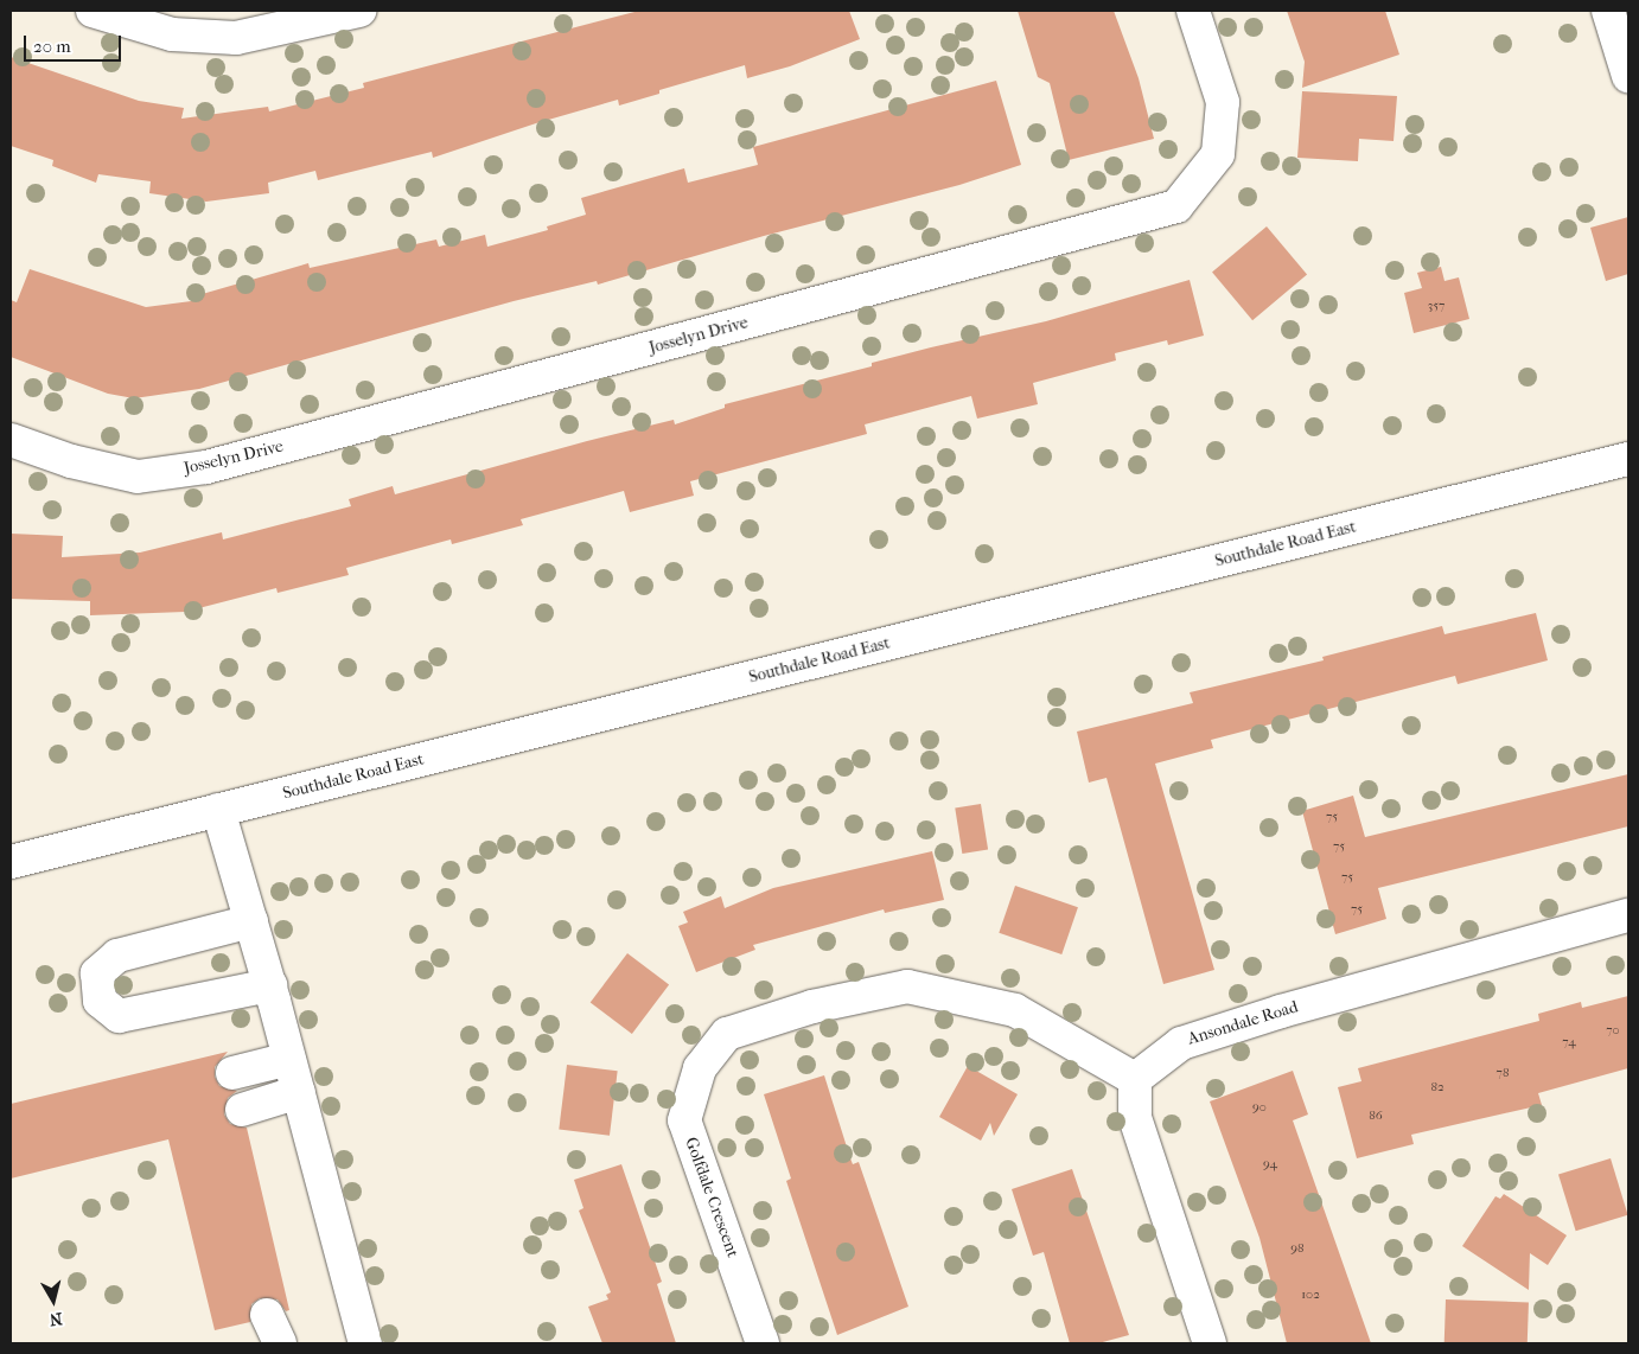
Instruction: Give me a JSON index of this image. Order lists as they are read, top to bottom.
{
  "streets": {
    "street": [
      "Josselyn Drive",
      "Southdale Road East",
      "Ansondale Road",
      "Golfdale Crescent"
    ]
  },
  "crossings": [
    ["Ansondale Road", "Golfdale Crescent"]
  ],
  "house_numbers": [
    "357",
    "75",
    "75",
    "75",
    "75",
    "70",
    "74",
    "78",
    "82",
    "90",
    "86",
    "94",
    "98",
    "102"
  ],
  "scale_bar": "20 m",
  "north": "bottom"
}
